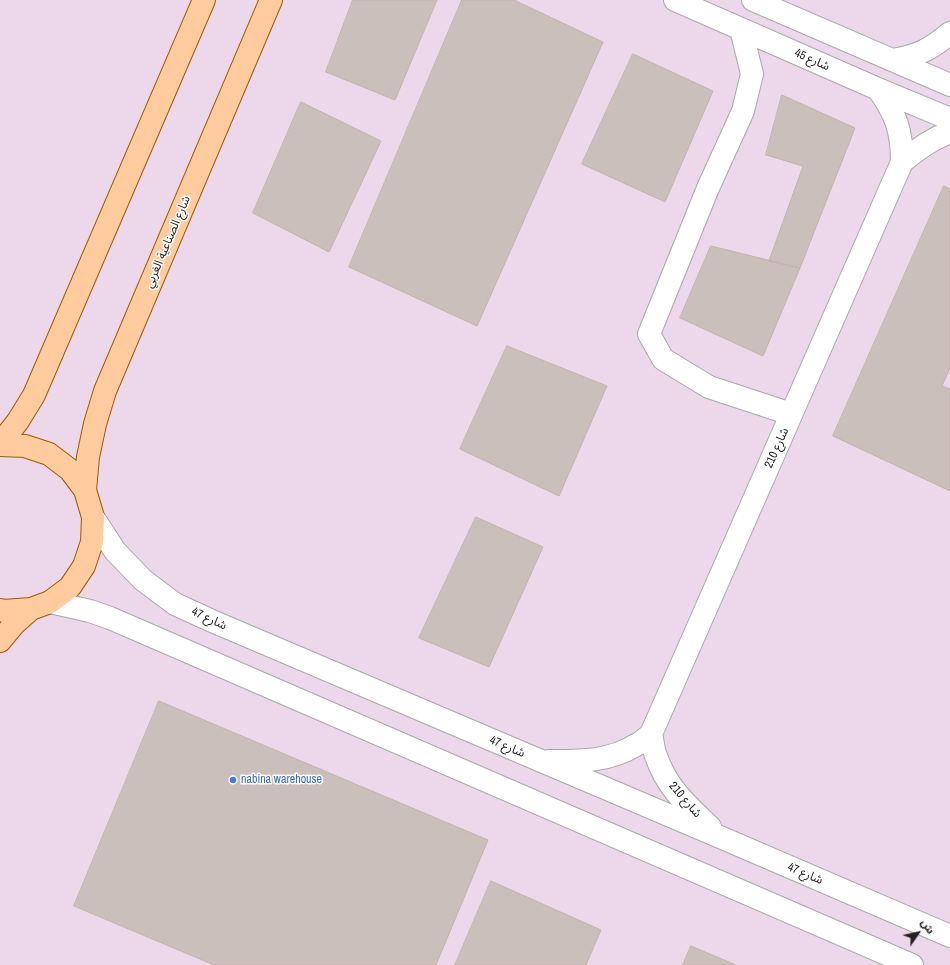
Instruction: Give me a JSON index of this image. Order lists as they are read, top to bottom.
{
  "streets": {
    "main road": ["شارع الصناعية الغربي"],
    "street": ["شارع 45", "شارع 210", "شارع 47"]
  },
  "crossings": [
    ["شارع 45", "شارع 210"],
    ["شارع 210", "شارع 47"]
  ],
  "places": ["nabina warehouse"],
  "north": "top right"
}
